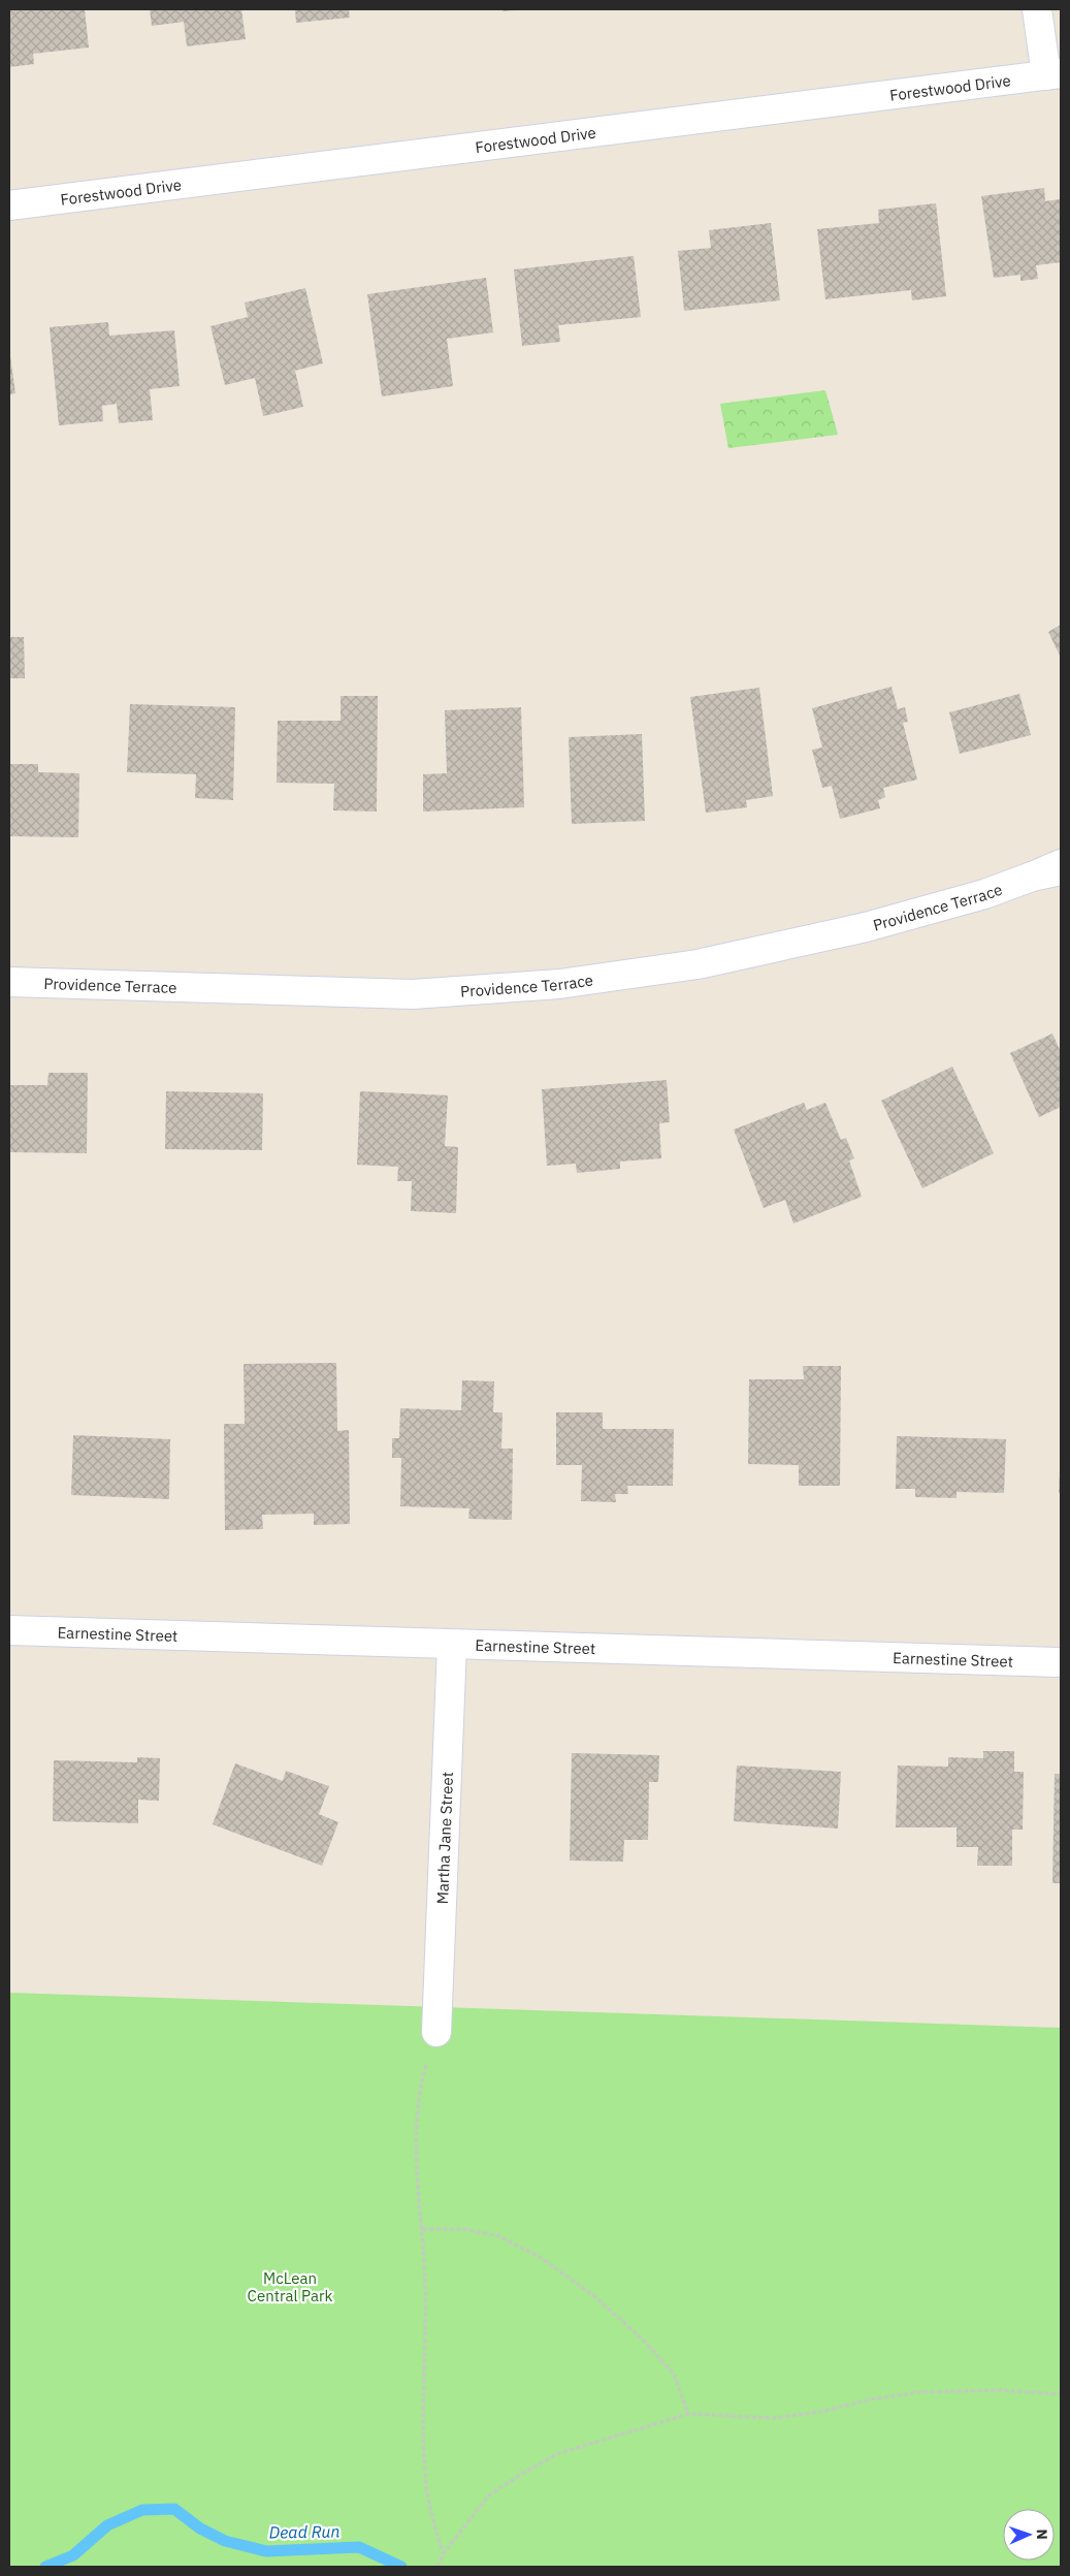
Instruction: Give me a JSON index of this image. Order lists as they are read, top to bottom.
{
  "streets": {
    "street": [
      "Forestwood Drive",
      "Providence Terrace",
      "Earnestine Street",
      "Martha Jane Street"
    ]
  },
  "crossings": [
    ["Earnestine Street", "Martha Jane Street"]
  ],
  "water": ["Dead Run"],
  "parks": ["McLean Central Park"],
  "north": "right"
}
